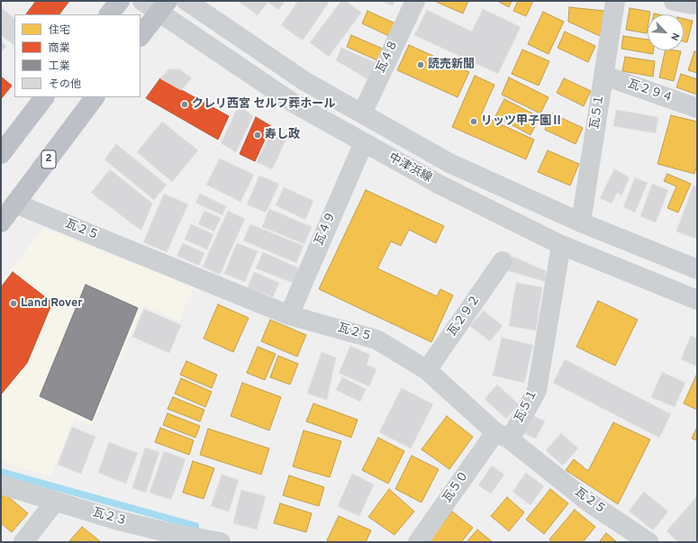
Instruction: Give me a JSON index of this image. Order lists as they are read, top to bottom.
{
  "streets": {
    "highway": ["2"],
    "street": [
      "瓦４８",
      "瓦２９４",
      "瓦５１",
      "中津浜線",
      "瓦４９",
      "瓦２５",
      "瓦２９２",
      "瓦５０",
      "瓦２３"
    ]
  },
  "crossings": [
    ["瓦４８", "中津浜線"],
    ["瓦２９４", "瓦５１"],
    ["瓦５１", "中津浜線"],
    ["瓦５１", "瓦２５"],
    ["瓦５１", "瓦５０"],
    ["2", "瓦２５"],
    ["中津浜線", "瓦４９"],
    ["瓦４９", "瓦２５"],
    ["瓦２５", "瓦２９２"],
    ["瓦２５", "瓦５０"]
  ],
  "places": [
    "読売新聞",
    "クレリ西宮 セルフ葬ホール",
    "リッツ甲子園Ⅱ",
    "寿し政",
    "Land Rover"
  ],
  "legend": [
    "住宅",
    "商業",
    "工業",
    "その他"
  ],
  "north": "bottom right"
}
